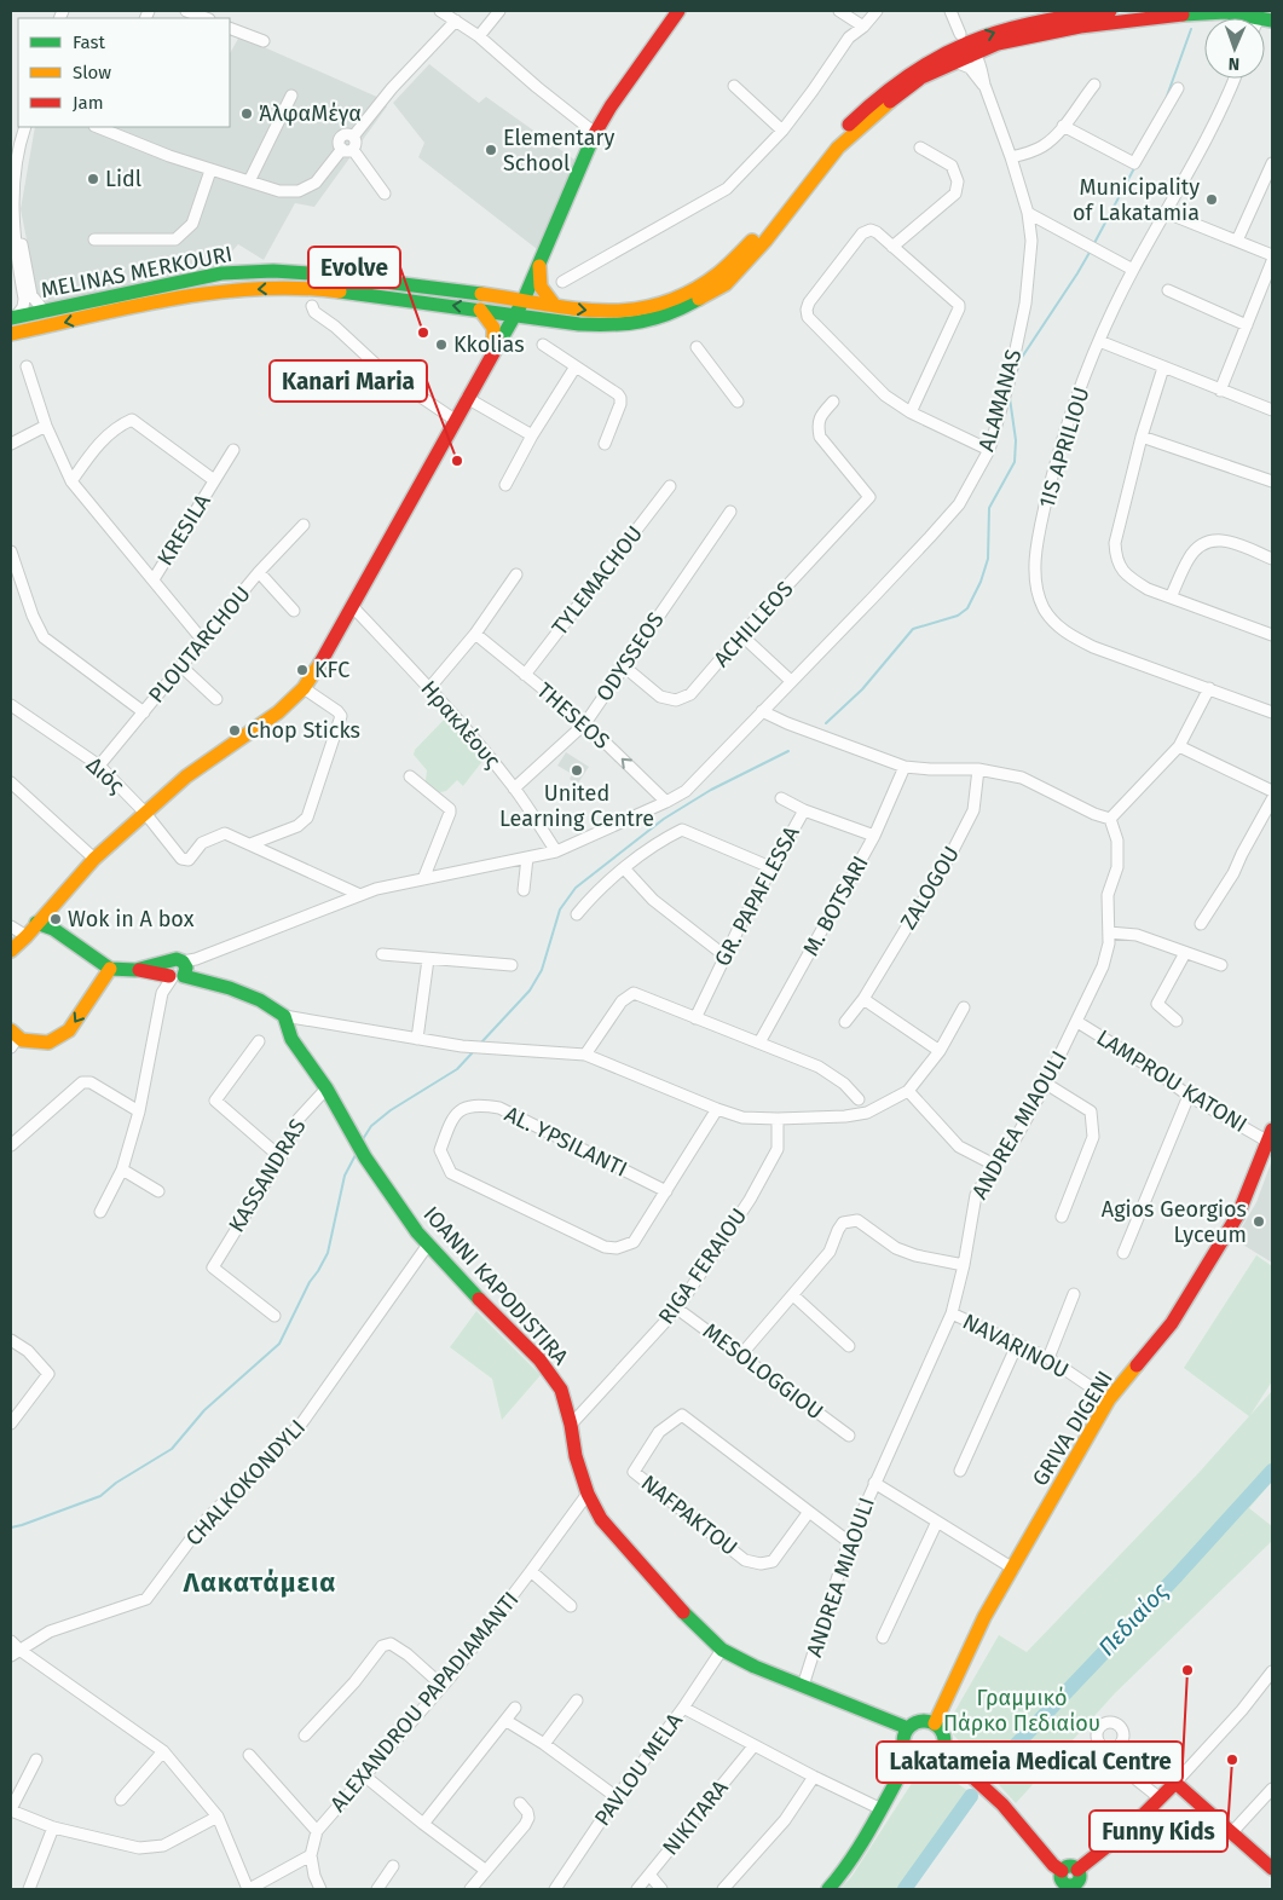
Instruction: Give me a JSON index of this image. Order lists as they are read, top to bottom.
{
  "streets": {
    "main road": ["MELINAS MERKOURI", "IOANNI KAPODISTIRA", "GRIVA DIGENI"],
    "street": [
      "ALAMANAS",
      "1IS APRILIOU",
      "KRESILA",
      "TYLEMACHOU",
      "ACHILLEOS",
      "PLOUTARCHOU",
      "ODYSSEOS",
      "THESEOS",
      "Ηρακλέους",
      "Διός",
      "ZALOGOU",
      "GR. PAPAFLESSA",
      "M. BOTSARI",
      "LAMPROU KATONI",
      "ANDREA MIAOULI",
      "AL. YPSILANTI",
      "KASSANDRAS",
      "RIGA FERAIOU",
      "NAVARINOU",
      "MESOLOGGIOU",
      "CHALKOKONDYLI",
      "NAFPAKTOU",
      "ALEXANDROU PAPADIAMANTI",
      "PAVLOU MELA",
      "NIKITARA"
    ]
  },
  "crossings": [
    ["MELINAS MERKOURI", "ALAMANAS"],
    ["ALAMANAS", "THESEOS"],
    ["ALAMANAS", "Ηρακλέους"],
    ["TYLEMACHOU", "THESEOS"],
    ["ACHILLEOS", "ODYSSEOS"],
    ["PLOUTARCHOU", "Διός"],
    ["ODYSSEOS", "THESEOS"],
    ["ODYSSEOS", "Ηρακλέους"],
    ["GR. PAPAFLESSA", "M. BOTSARI"],
    ["LAMPROU KATONI", "ANDREA MIAOULI"],
    ["LAMPROU KATONI", "GRIVA DIGENI"],
    ["ANDREA MIAOULI", "IOANNI KAPODISTIRA"],
    ["ANDREA MIAOULI", "NAVARINOU"],
    ["ANDREA MIAOULI", "NAFPAKTOU"],
    ["KASSANDRAS", "IOANNI KAPODISTIRA"],
    ["RIGA FERAIOU", "IOANNI KAPODISTIRA"],
    ["RIGA FERAIOU", "MESOLOGGIOU"],
    ["IOANNI KAPODISTIRA", "GRIVA DIGENI"],
    ["IOANNI KAPODISTIRA", "CHALKOKONDYLI"],
    ["IOANNI KAPODISTIRA", "ALEXANDROU PAPADIAMANTI"],
    ["IOANNI KAPODISTIRA", "PAVLOU MELA"],
    ["NAVARINOU", "GRIVA DIGENI"]
  ],
  "one_way": ["THESEOS"],
  "districts": ["Λακατάμεια"],
  "water": ["Πεδιαίος"],
  "parks": ["Γραμμικό Πάρκο Πεδιαίου"],
  "places": [
    "ΆλφαΜέγα",
    "Elementary School",
    "Lidl",
    "Municipality of Lakatamia",
    "Evolve",
    "Kkolias",
    "Kanari Maria",
    "KFC",
    "Chop Sticks",
    "United Learning Centre",
    "Wok in A box",
    "Agios Georgios Lyceum",
    "Lakatameia Medical Centre",
    "Funny Kids"
  ],
  "legend": ["Fast", "Slow", "Jam"],
  "north": "bottom"
}
